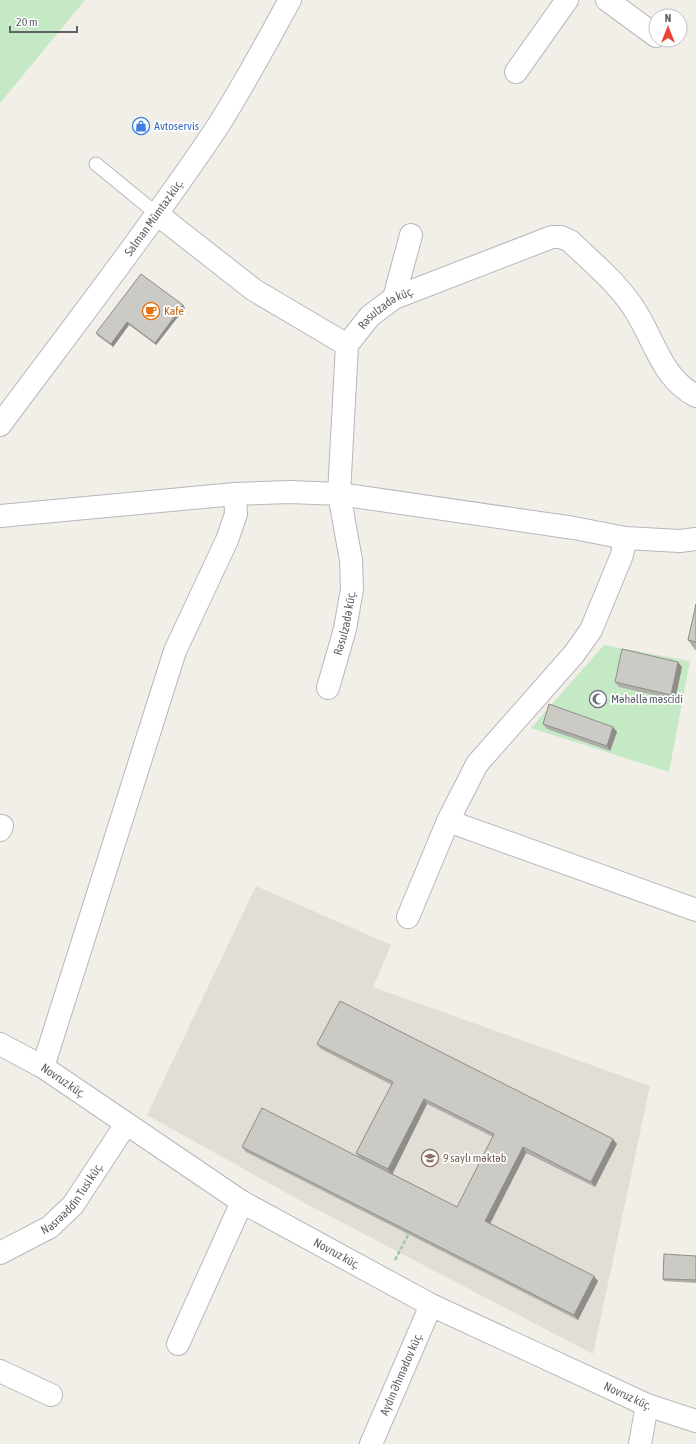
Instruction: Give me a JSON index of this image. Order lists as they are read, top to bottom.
{
  "streets": {
    "street": [
      "Salman Mümtaz küç.",
      "Rəsulzadə küç.",
      "Novruz küç.",
      "Nəsrəaddin Tusi küç.",
      "Aydın Əhmədov küç."
    ]
  },
  "crossings": [
    ["Novruz küç.", "Nəsrəaddin Tusi küç."],
    ["Novruz küç.", "Aydın Əhmədov küç."]
  ],
  "places": {
    "shop": ["Avtoservis"],
    "cafe": ["Kafe"],
    "mosque": ["Məhəllə məscidi"],
    "school or university": ["9 saylı məktəb"]
  },
  "scale_bar": "20 m",
  "north": "top"
}
